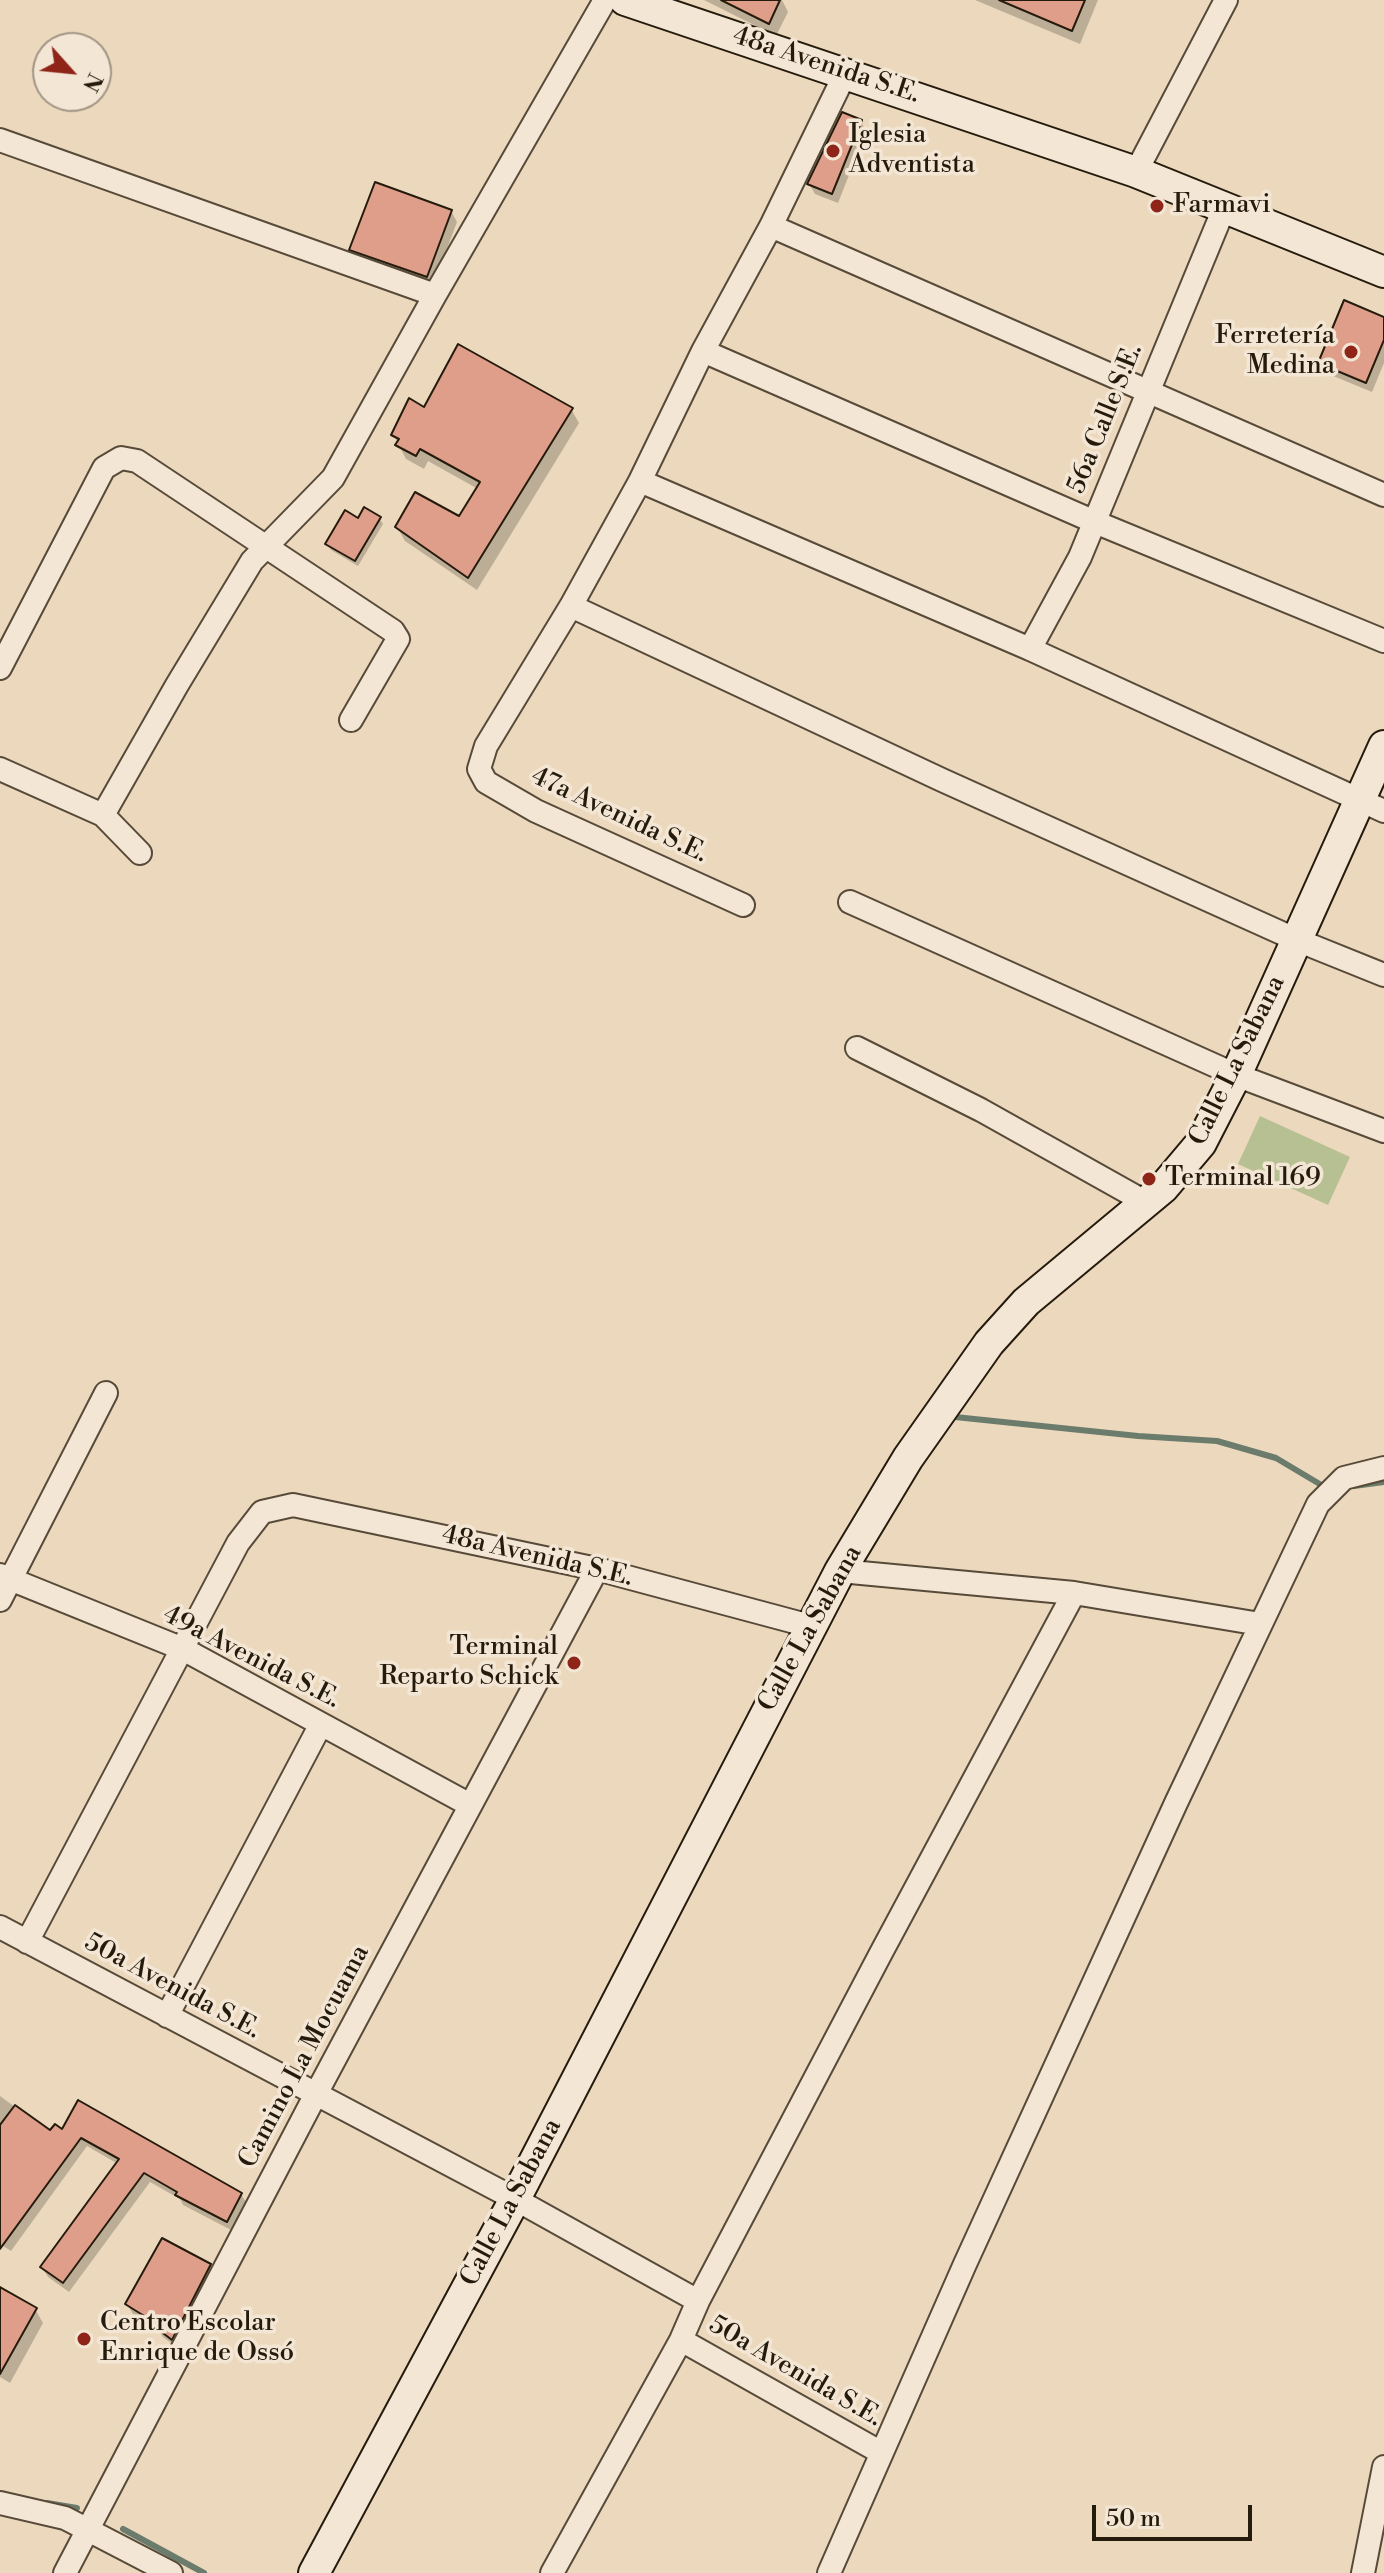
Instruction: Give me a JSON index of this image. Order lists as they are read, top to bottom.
{
  "streets": {
    "street": [
      "48a Avenida S.E.",
      "56a Calle S.E.",
      "47a Avenida S.E.",
      "Calle La Sabana",
      "49a Avenida S.E.",
      "50a Avenida S.E.",
      "Camino La Mocuama"
    ]
  },
  "crossings": [
    ["48a Avenida S.E.", "56a Calle S.E."],
    ["48a Avenida S.E.", "Calle La Sabana"],
    ["48a Avenida S.E.", "49a Avenida S.E."],
    ["48a Avenida S.E.", "Camino La Mocuama"],
    ["Calle La Sabana", "50a Avenida S.E."],
    ["49a Avenida S.E.", "Camino La Mocuama"],
    ["50a Avenida S.E.", "Camino La Mocuama"]
  ],
  "places": [
    "Iglesia Adventista",
    "Farmavi",
    "Ferretería Medina",
    "Terminal 169",
    "Terminal Reparto Schick",
    "Centro Escolar Enrique de Ossó"
  ],
  "scale_bar": "50 m",
  "north": "bottom right"
}
